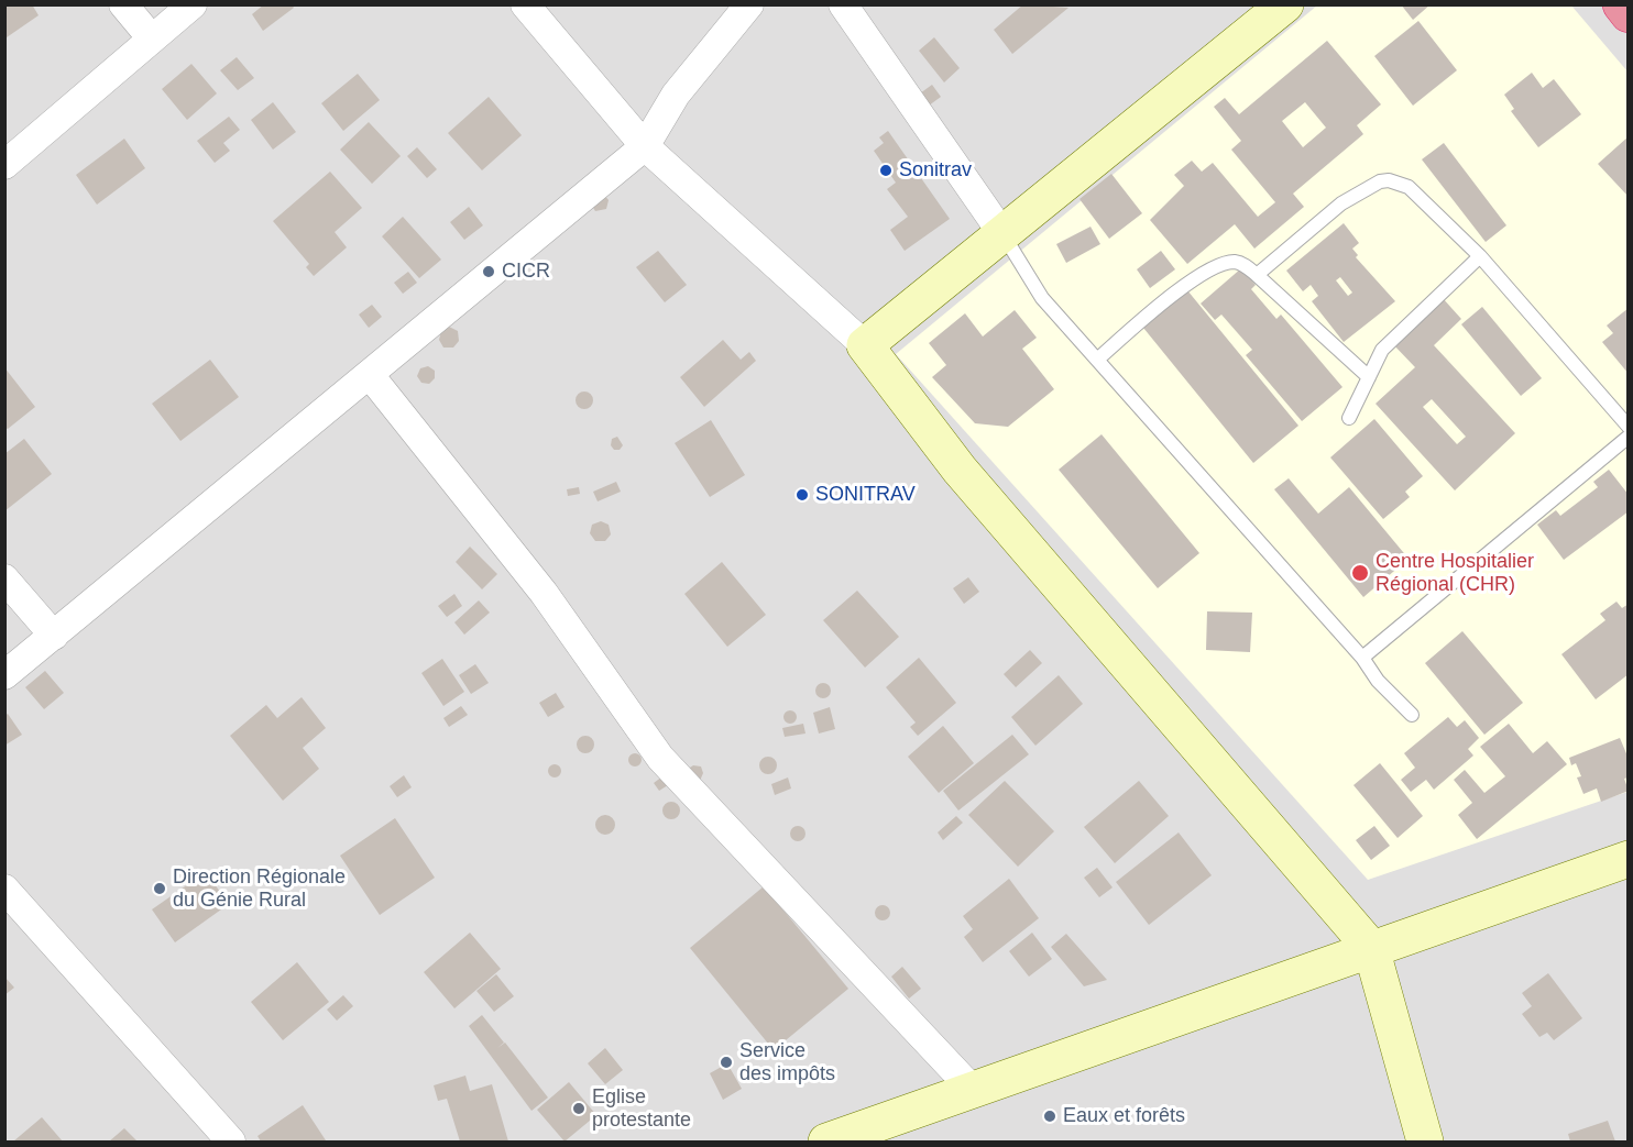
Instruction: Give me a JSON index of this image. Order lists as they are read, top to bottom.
{
  "places": [
    "Sonitrav",
    "CICR",
    "SONITRAV",
    "Centre Hospitalier Régional (CHR)",
    "Direction Régionale du Génie Rural",
    "Service des impôts",
    "Eglise protestante",
    "Eaux et forêts"
  ]
}
